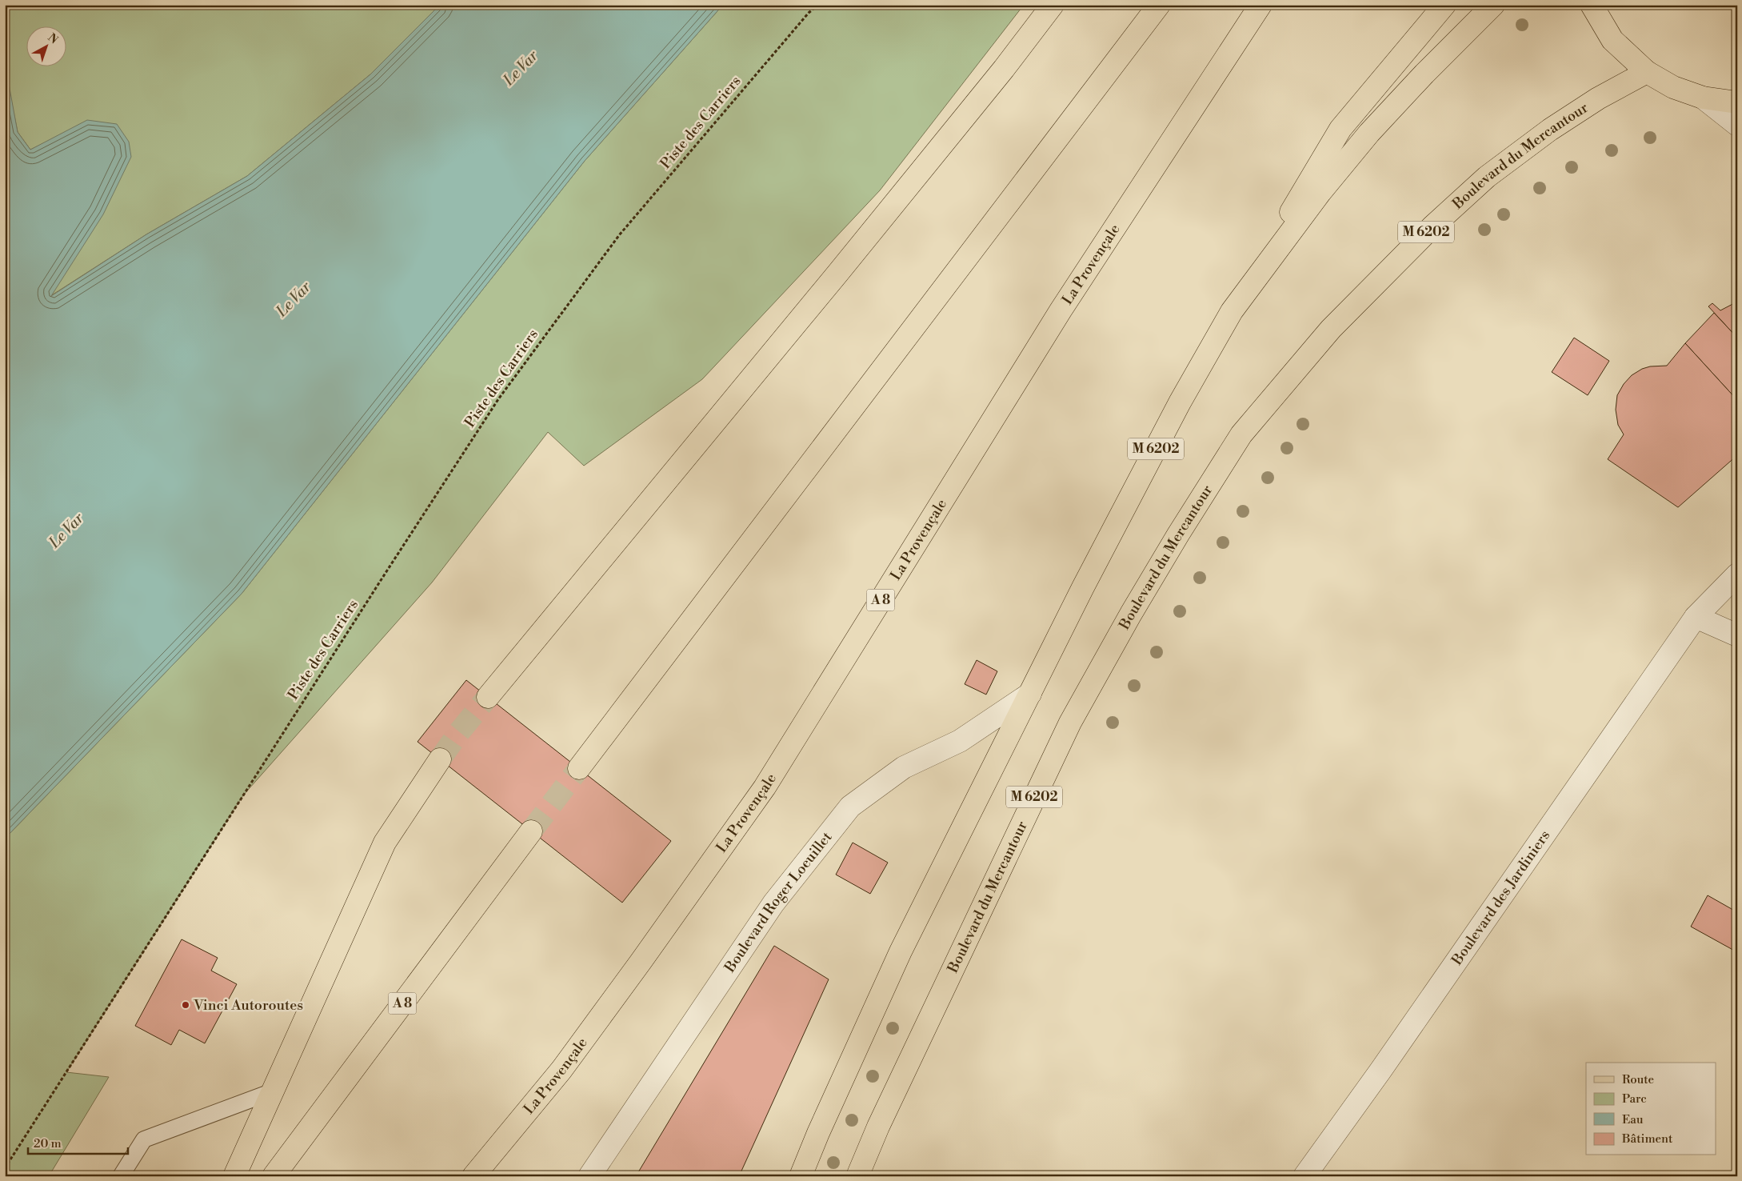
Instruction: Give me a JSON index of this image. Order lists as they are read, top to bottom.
{
  "streets": {
    "main road": [
      "Boulevard du Mercantour",
      "M 6202",
      "La Provençale",
      "A 8"
    ],
    "street": ["Boulevard des Jardiniers", "Boulevard Roger Loeuillet"],
    "path": ["Piste des Carriers"]
  },
  "crossings": [
    ["M 6202", "Boulevard Roger Loeuillet"]
  ],
  "water": ["Le Var"],
  "places": ["Vinci Autoroutes"],
  "legend": [
    "Route",
    "Parc",
    "Eau",
    "Bâtiment"
  ],
  "scale_bar": "20 m",
  "north": "top right"
}
